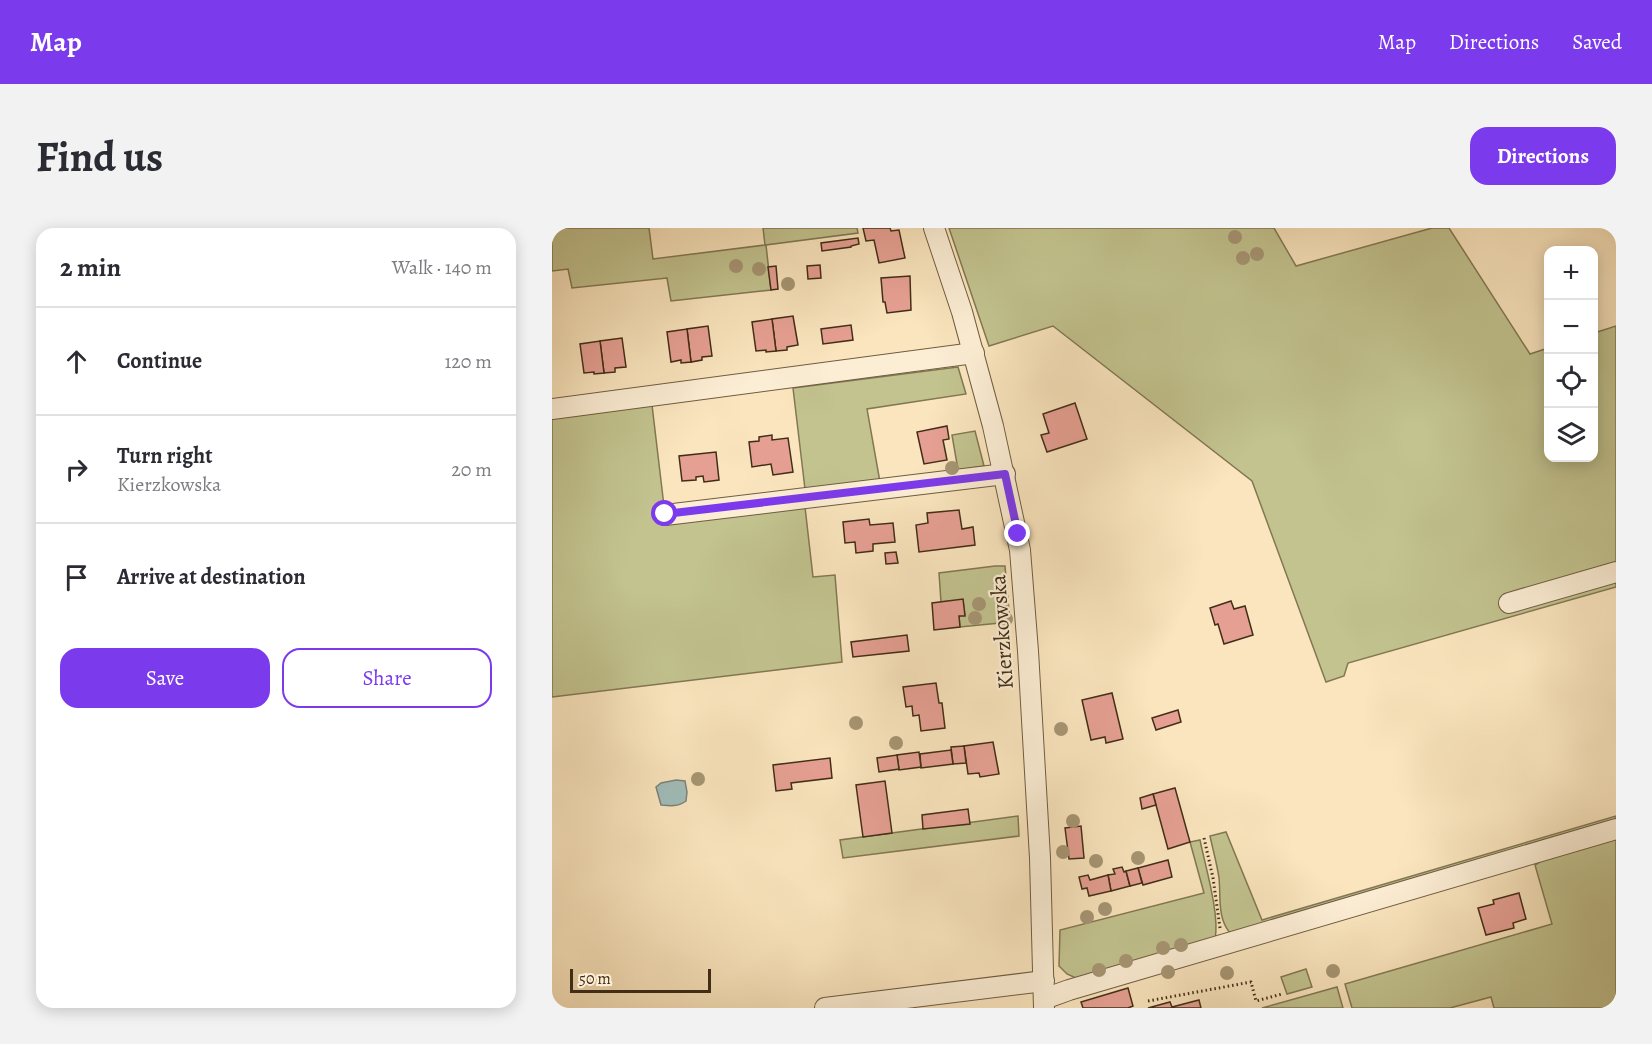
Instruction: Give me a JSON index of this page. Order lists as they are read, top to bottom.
{
  "streets": {
    "street": ["Kierzkowska"]
  },
  "scale_bar": "50 m",
  "page": {
    "header": "Map",
    "nav": ["Map", "Directions", "Saved"],
    "buttons": [
      "Directions",
      ["Save", "Share"]
    ],
    "title": "Find us",
    "heading": ["2 min", "Walk · 140 m"],
    "map_buttons": ["+", "−"],
    "list": [
      ["Continue", "120 m"],
      ["Turn right", "Kierzkowska", "20 m"],
      "Arrive at destination"
    ],
    "scale": "50 m"
  }
}
